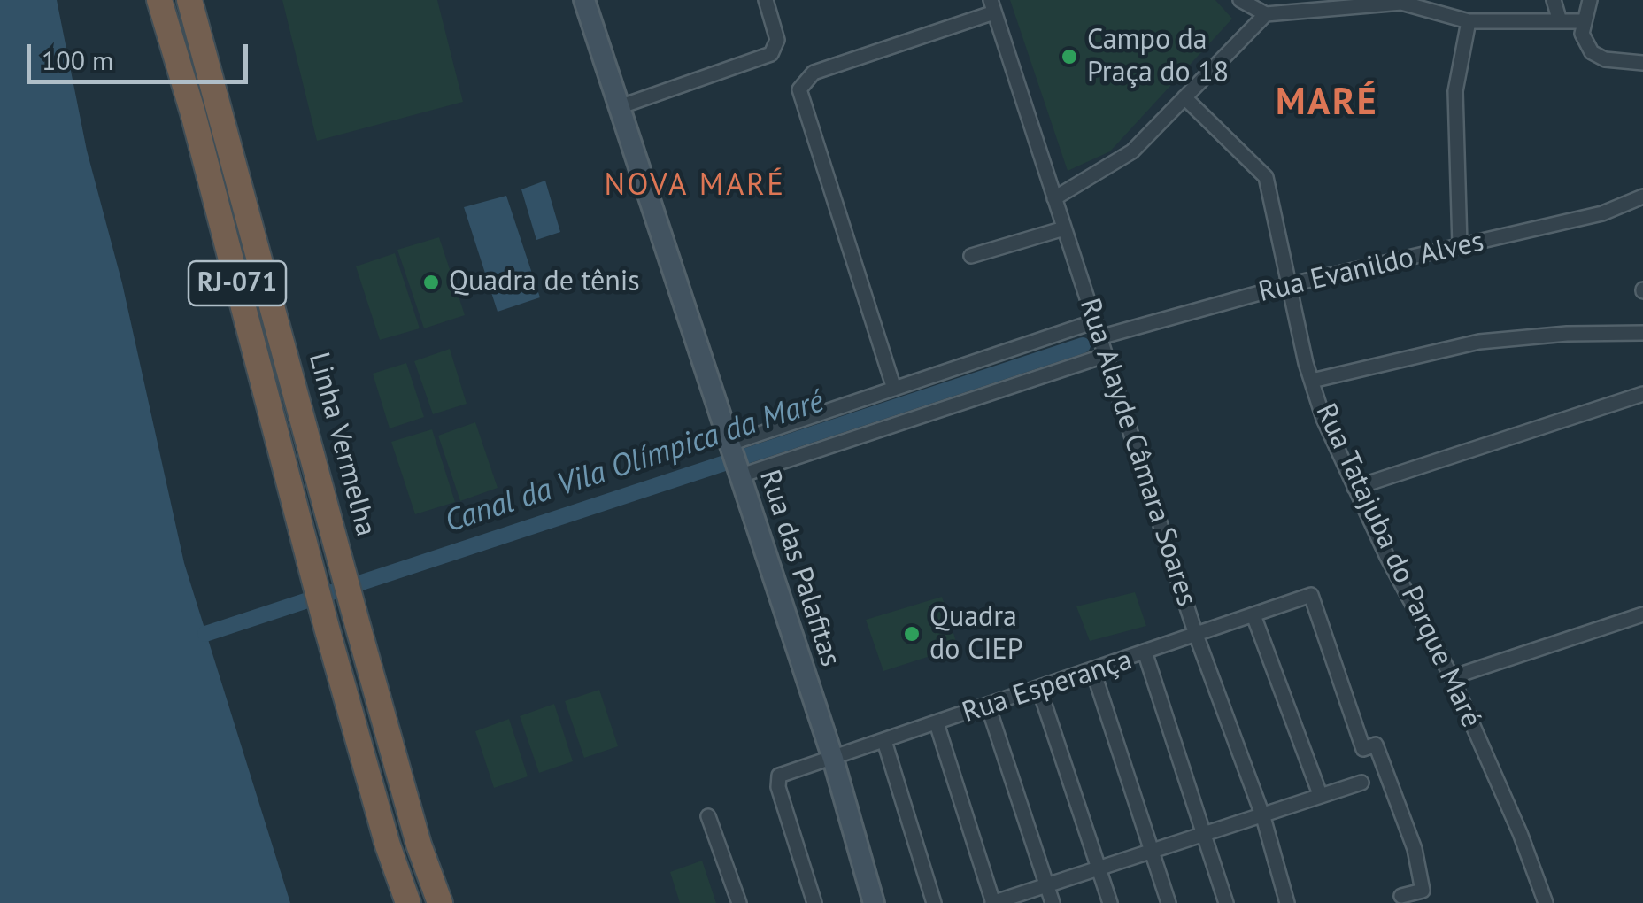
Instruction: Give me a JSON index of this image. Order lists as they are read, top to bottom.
{
  "streets": {
    "highway": ["RJ-071", "Linha Vermelha"],
    "street": [
      "Rua Evanildo Alves",
      "Rua Alayde Câmara Soares",
      "Rua Tatajuba do Parque Maré",
      "Rua das Palafitas",
      "Rua Esperança"
    ]
  },
  "crossings": [
    ["Rua Evanildo Alves", "Rua Alayde Câmara Soares"],
    ["Rua Evanildo Alves", "Rua Tatajuba do Parque Maré"],
    ["Rua Alayde Câmara Soares", "Rua Esperança"],
    ["Rua das Palafitas", "Rua Esperança"]
  ],
  "districts": ["MARÉ", "NOVA MARÉ"],
  "water": ["Canal da Vila Olímpica da Maré"],
  "places": ["Campo da Praça do 18", "Quadra de tênis", "Quadra do CIEP"],
  "scale_bar": "100 m"
}
